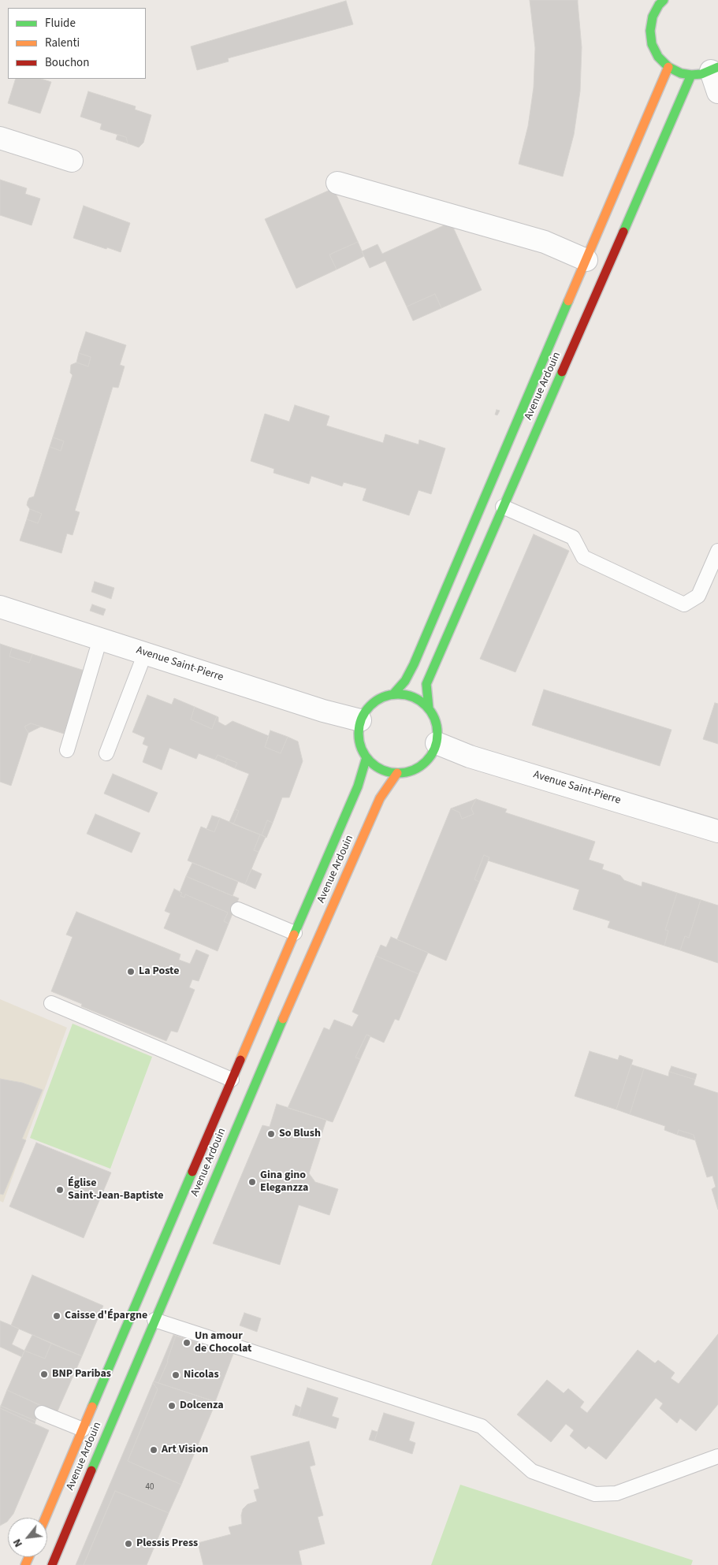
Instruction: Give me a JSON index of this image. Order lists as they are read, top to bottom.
{
  "streets": {
    "street": ["Avenue Ardouin", "Avenue Saint-Pierre"]
  },
  "crossings": [
    ["Avenue Ardouin", "Avenue Saint-Pierre"]
  ],
  "places": [
    "La Poste",
    "So Blush",
    "Gina gino Eleganzza",
    "Église Saint-Jean-Baptiste",
    "Caisse d'Épargne",
    "Un amour de Chocolat",
    "BNP Paribas",
    "Nicolas",
    "Dolcenza",
    "Art Vision",
    "Plessis Press"
  ],
  "house_numbers": ["40"],
  "legend": ["Fluide", "Ralenti", "Bouchon"],
  "north": "bottom left"
}
